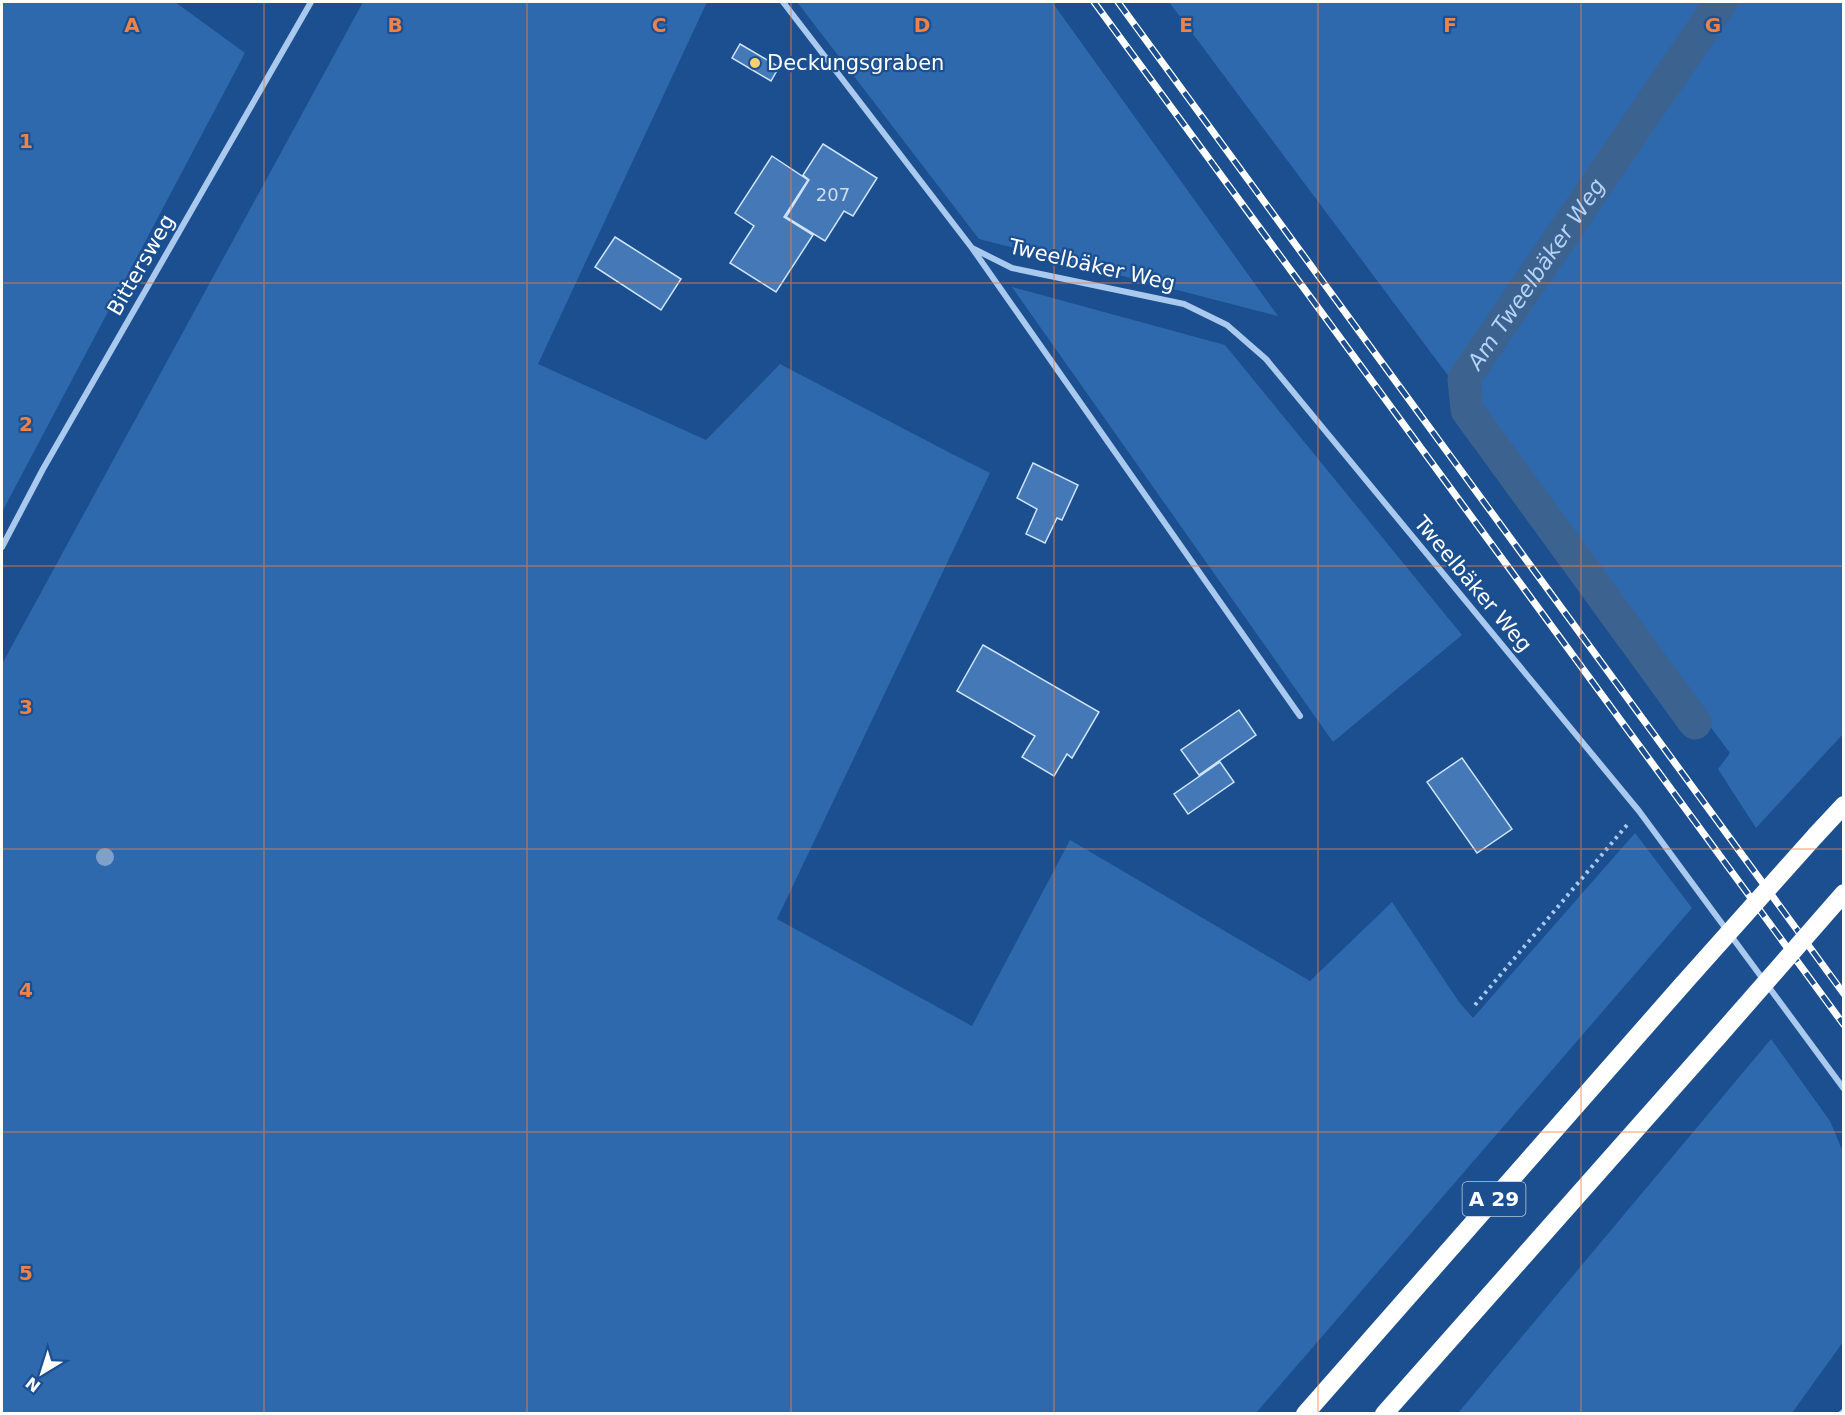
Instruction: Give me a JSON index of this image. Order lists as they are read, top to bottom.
{
  "streets": {
    "highway": ["A 29"],
    "street": ["Bittersweg", "Tweelbäker Weg"]
  },
  "water": ["Am Tweelbäker Weg"],
  "places": ["Deckungsgraben"],
  "house_numbers": ["207"],
  "north": "bottom left",
  "grid": {
    "columns": [
      "A",
      "B",
      "C",
      "D",
      "E",
      "F",
      "G"
    ],
    "rows": [
      "1",
      "2",
      "3",
      "4",
      "5"
    ]
  }
}
